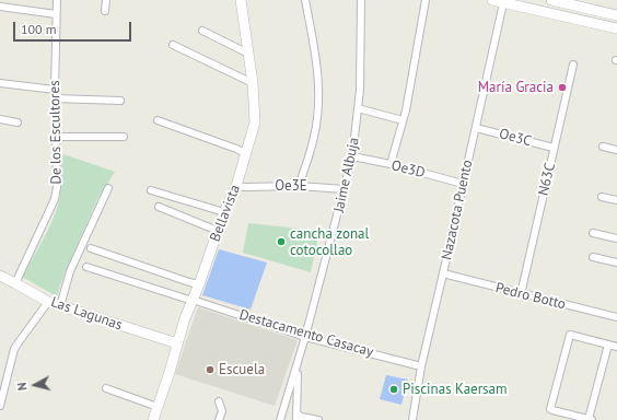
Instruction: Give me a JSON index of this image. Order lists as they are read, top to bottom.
{
  "streets": {
    "street": [
      "De los Escultores",
      "Oe3C",
      "Oe3D",
      "Jaime Albuja",
      "N63C",
      "Oe3E",
      "Nazacota Puento",
      "Bellavista",
      "Pedro Botto",
      "Las Lagunas",
      "Destacamento Casacay"
    ]
  },
  "crossings": [
    ["De los Escultores", "Las Lagunas"],
    ["Oe3C", "N63C"],
    ["Oe3C", "Nazacota Puento"],
    ["Oe3D", "Jaime Albuja"],
    ["Oe3D", "Nazacota Puento"],
    ["Jaime Albuja", "Oe3E"],
    ["Jaime Albuja", "Destacamento Casacay"],
    ["N63C", "Pedro Botto"],
    ["Oe3E", "Bellavista"],
    ["Nazacota Puento", "Pedro Botto"],
    ["Nazacota Puento", "Destacamento Casacay"],
    ["Bellavista", "Las Lagunas"],
    ["Bellavista", "Destacamento Casacay"]
  ],
  "places": [
    "María Gracia",
    "cancha zonal cotocollao",
    "Escuela",
    "Piscinas Kaersam"
  ],
  "scale_bar": "100 m",
  "north": "left"
}
